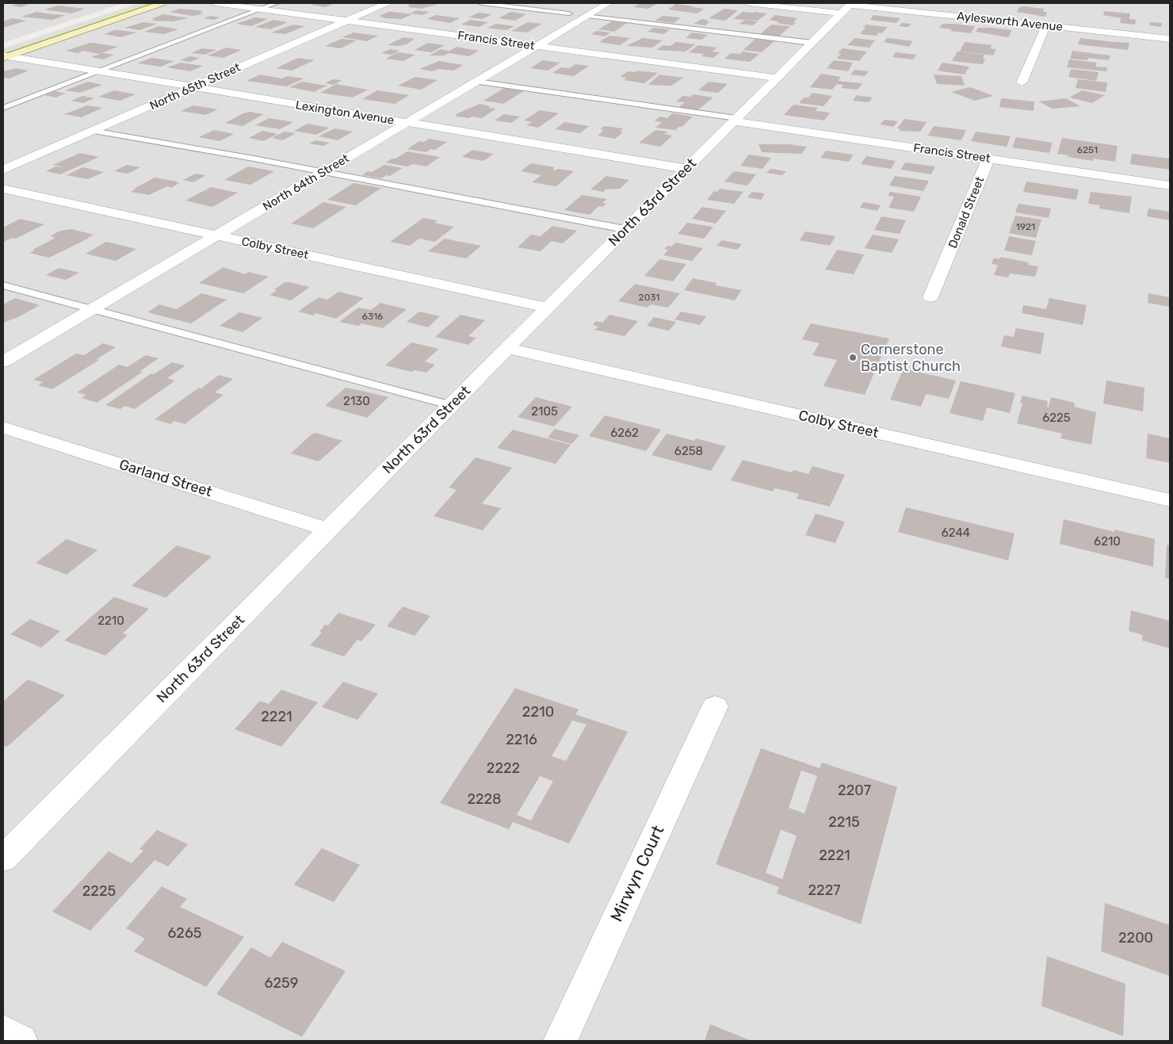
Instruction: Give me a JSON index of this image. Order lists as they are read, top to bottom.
{
  "streets": {
    "street": [
      "Aylesworth Avenue",
      "Francis Street",
      "North 65th Street",
      "Lexington Avenue",
      "North 64th Street",
      "North 63rd Street",
      "Donald Street",
      "Colby Street",
      "Garland Street",
      "Mirwyn Court"
    ]
  },
  "crossings": [
    ["Aylesworth Avenue", "North 63rd Street"],
    ["Francis Street", "North 65th Street"],
    ["Francis Street", "North 64th Street"],
    ["Francis Street", "North 63rd Street"],
    ["Francis Street", "Donald Street"],
    ["North 65th Street", "Lexington Avenue"],
    ["Lexington Avenue", "North 64th Street"],
    ["Lexington Avenue", "North 63rd Street"],
    ["North 64th Street", "Colby Street"],
    ["North 63rd Street", "Colby Street"],
    ["North 63rd Street", "Garland Street"]
  ],
  "places": ["Cornerstone Baptist Church"],
  "house_numbers": [
    "6251",
    "1921",
    "2031",
    "6316",
    "2130",
    "2105",
    "6225",
    "6262",
    "6258",
    "6244",
    "6210",
    "2210",
    "2210",
    "2221",
    "2216",
    "2222",
    "2207",
    "2228",
    "2215",
    "2221",
    "2227",
    "2225",
    "6265",
    "2200",
    "6259"
  ]
}
